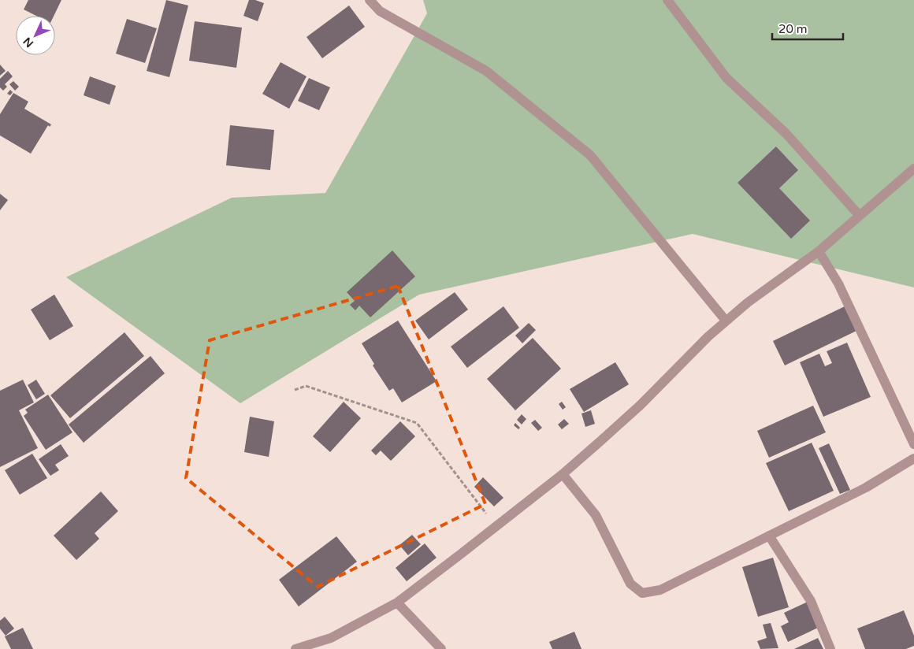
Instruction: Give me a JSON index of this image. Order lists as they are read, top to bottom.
{
  "scale_bar": "20 m",
  "north": "bottom left"
}
